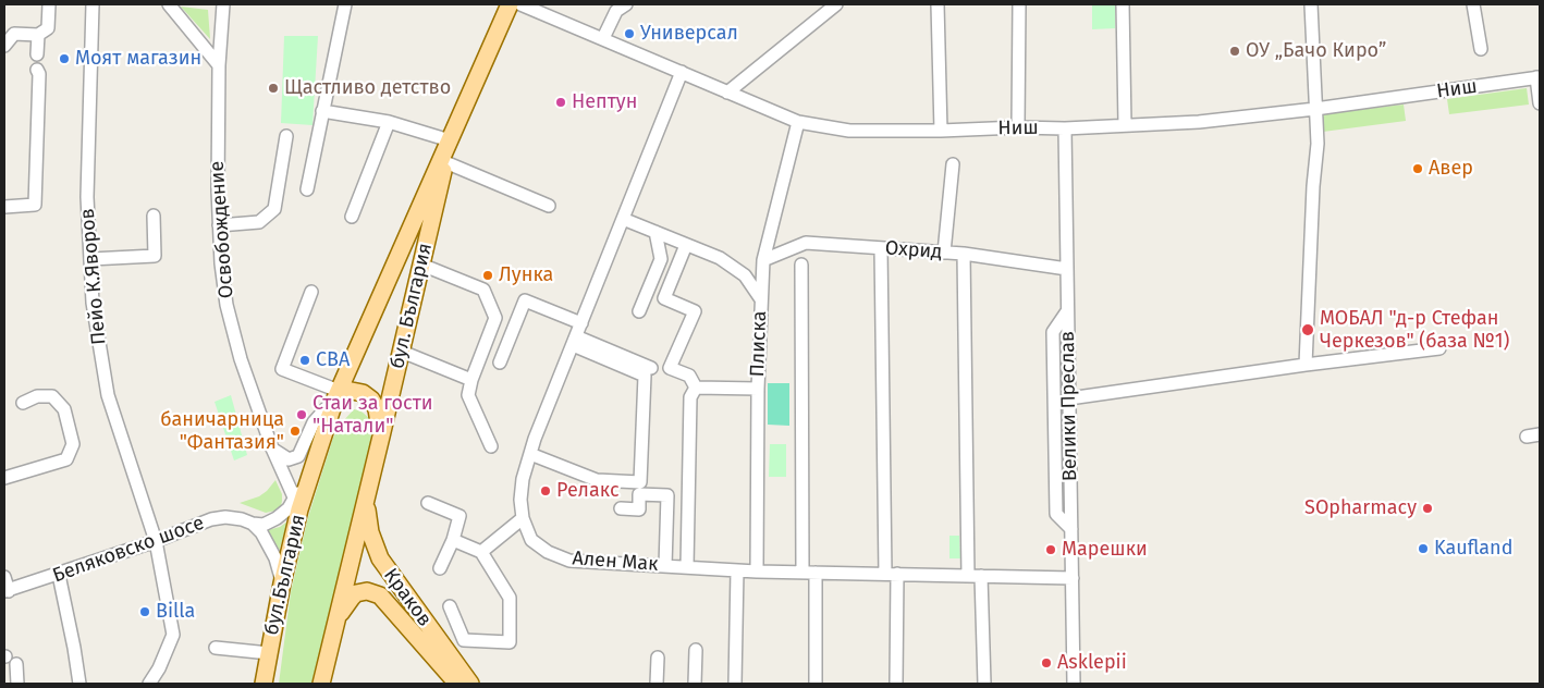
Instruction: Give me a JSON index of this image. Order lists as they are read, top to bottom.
{
  "streets": {
    "main road": ["бул. България", "бул.България", "Краков"],
    "street": [
      "Ниш",
      "Освобождение",
      "Охрид",
      "Пейо К.Яворов",
      "Плиска",
      "Велики Преслав",
      "Беляковско шосе",
      "Ален Мак"
    ]
  },
  "crossings": [
    ["Ниш", "Плиска"],
    ["Ниш", "Велики Преслав"],
    ["Ниш", "Ален Мак"],
    ["Освобождение", "Беляковско шосе"],
    ["Освобождение", "бул.България"],
    ["Охрид", "Плиска"],
    ["Охрид", "Велики Преслав"],
    ["Пейо К.Яворов", "Беляковско шосе"],
    ["бул. България", "бул.България"],
    ["бул. България", "Краков"],
    ["Плиска", "Ален Мак"],
    ["Велики Преслав", "Ален Мак"],
    ["Беляковско шосе", "бул.България"]
  ],
  "places": [
    "Универсал",
    "ОУ „Бачо Киро”",
    "Моят магазин",
    "Щастливо детство",
    "Нептун",
    "Авер",
    "Лунка",
    "МОБАЛ \"д-р Стефан Черкезов\" (база №1)",
    "CBA",
    "Стаи за гости \"Натали\"",
    "баничарница \"Фантазия\"",
    "Релакс",
    "SOpharmacy",
    "Kaufland",
    "Марешки",
    "Billa",
    "Asklepii"
  ]
}
